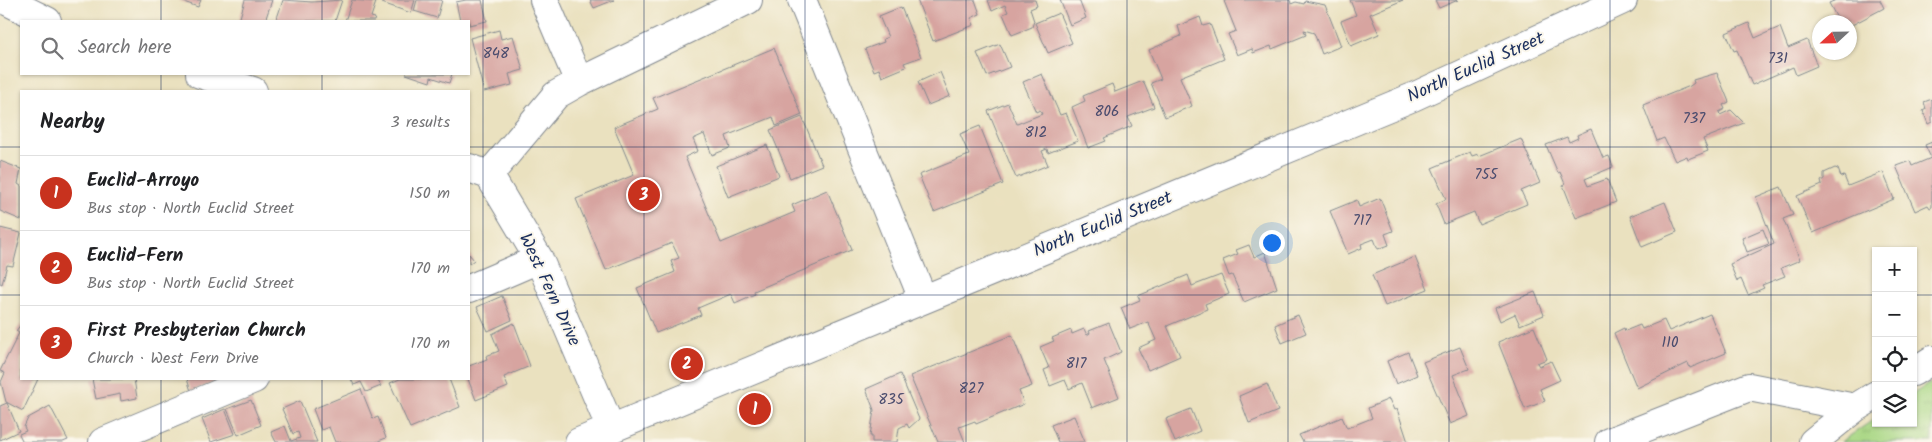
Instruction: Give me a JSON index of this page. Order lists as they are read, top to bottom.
{
  "streets": {
    "street": ["North Euclid Street", "West Fern Drive"]
  },
  "crossings": [
    ["North Euclid Street", "West Fern Drive"]
  ],
  "house_numbers": [
    "848",
    "731",
    "806",
    "737",
    "812",
    "755",
    "717",
    "110",
    "817",
    "827",
    "835"
  ],
  "north": "left",
  "page": {
    "search": "Search here",
    "heading": ["Nearby", "3 results"],
    "list": [
      {
        "mark": "1",
        "name": "Euclid-Arroyo",
        "note": "Bus stop · North Euclid Street",
        "value": "150 m"
      },
      {
        "mark": "2",
        "name": "Euclid-Fern",
        "note": "Bus stop · North Euclid Street",
        "value": "170 m"
      },
      {
        "mark": "3",
        "name": "First Presbyterian Church",
        "note": "Church · West Fern Drive",
        "value": "170 m"
      }
    ],
    "pins": ["3", "2", "1"],
    "map_buttons": ["+", "−"]
  }
}
